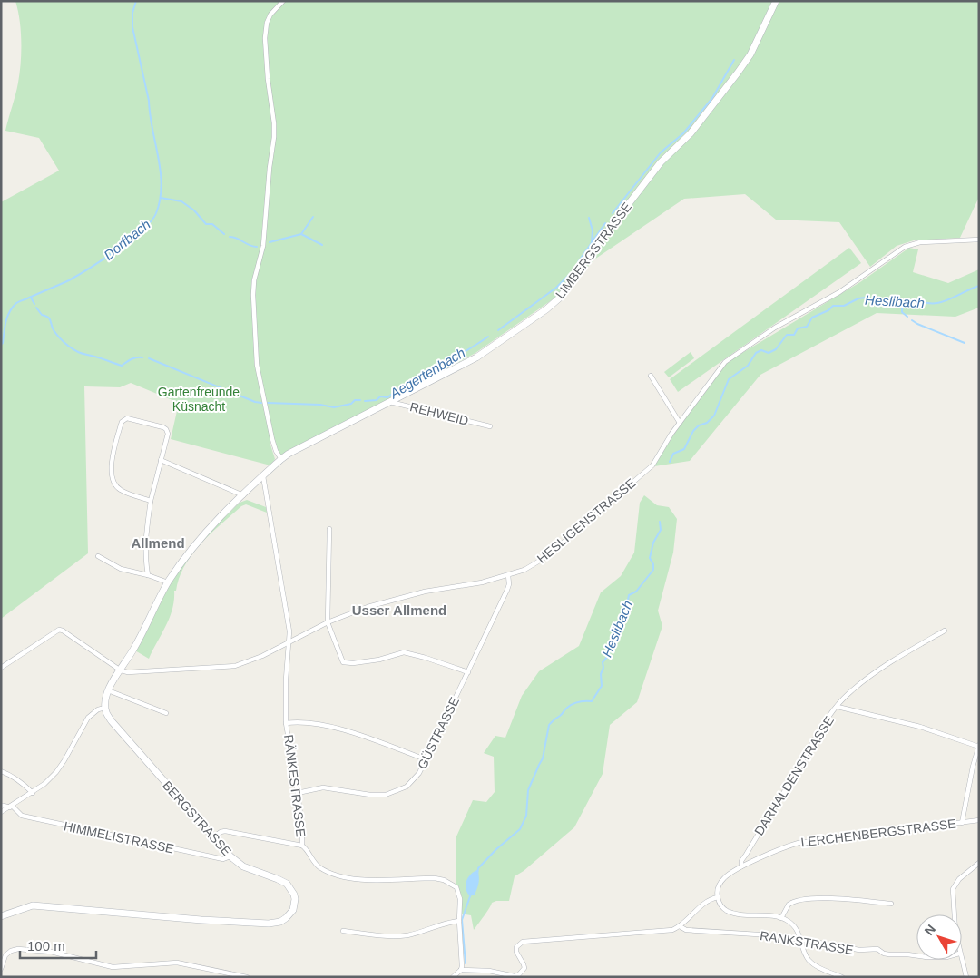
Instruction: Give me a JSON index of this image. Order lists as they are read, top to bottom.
{
  "streets": {
    "street": [
      "LIMBERGSTRASSE",
      "REHWEID",
      "HESLIGENSTRASSE",
      "GÜSTRASSE",
      "DARHALDENSTRASSE",
      "RÄNKESTRASSE",
      "BERGSTRASSE",
      "LERCHENBERGSTRASSE",
      "HIMMELISTRASSE",
      "RANKSTRASSE"
    ]
  },
  "crossings": [
    ["LIMBERGSTRASSE", "REHWEID"],
    ["LIMBERGSTRASSE", "RÄNKESTRASSE"],
    ["HESLIGENSTRASSE", "GÜSTRASSE"],
    ["HESLIGENSTRASSE", "RÄNKESTRASSE"],
    ["GÜSTRASSE", "RÄNKESTRASSE"],
    ["DARHALDENSTRASSE", "LERCHENBERGSTRASSE"],
    ["BERGSTRASSE", "HIMMELISTRASSE"]
  ],
  "districts": ["Allmend", "Usser Allmend"],
  "water": ["Dorfbach", "Heslibach", "Aegertenbach"],
  "parks": ["Gartenfreunde Küsnacht"],
  "scale_bar": "100 m",
  "north": "top left"
}
